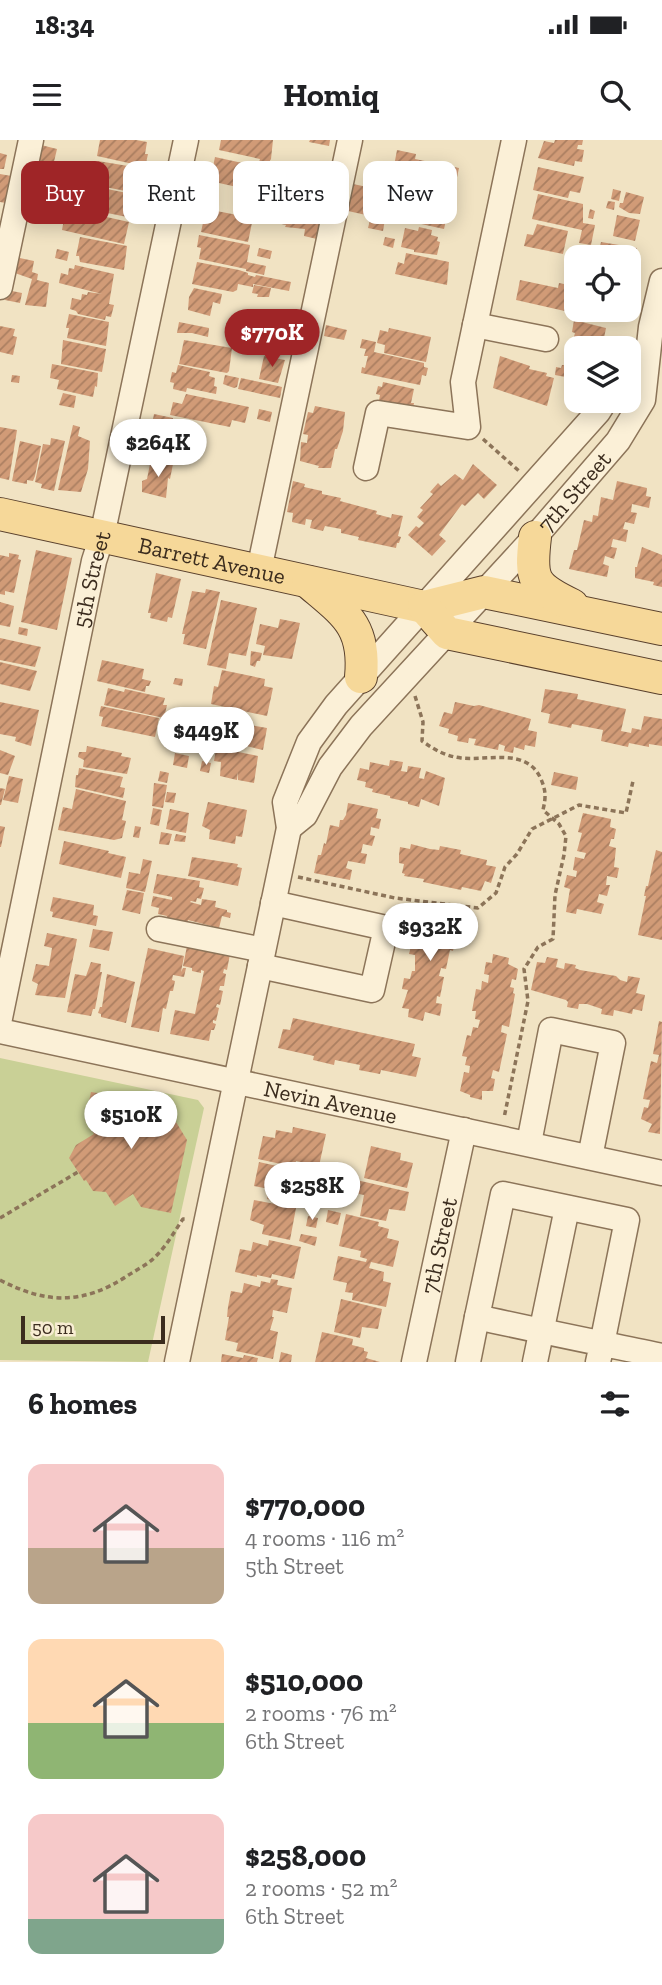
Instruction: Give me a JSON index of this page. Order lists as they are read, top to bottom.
{
  "streets": {
    "main road": ["Barrett Avenue"],
    "street": ["7th Street", "5th Street", "Nevin Avenue"]
  },
  "crossings": [
    ["7th Street", "Barrett Avenue"],
    ["7th Street", "Nevin Avenue"],
    ["Barrett Avenue", "5th Street"]
  ],
  "scale_bar": "50 m",
  "page": {
    "status": "18:34",
    "header": "Homiq",
    "chip": [
      "Buy",
      "Rent",
      "Filters",
      "New"
    ],
    "price": [
      "$770K",
      "$264K",
      "$449K",
      "$932K",
      "$510K",
      "$258K"
    ],
    "scale": "50 m",
    "heading": "6 homes",
    "list": [
      {
        "name": "$770,000",
        "note": "4 rooms · 116 m² · 5th Street"
      },
      {
        "name": "$510,000",
        "note": "2 rooms · 76 m² · 6th Street"
      },
      {
        "name": "$258,000",
        "note": "2 rooms · 52 m² · 6th Street"
      }
    ]
  }
}
